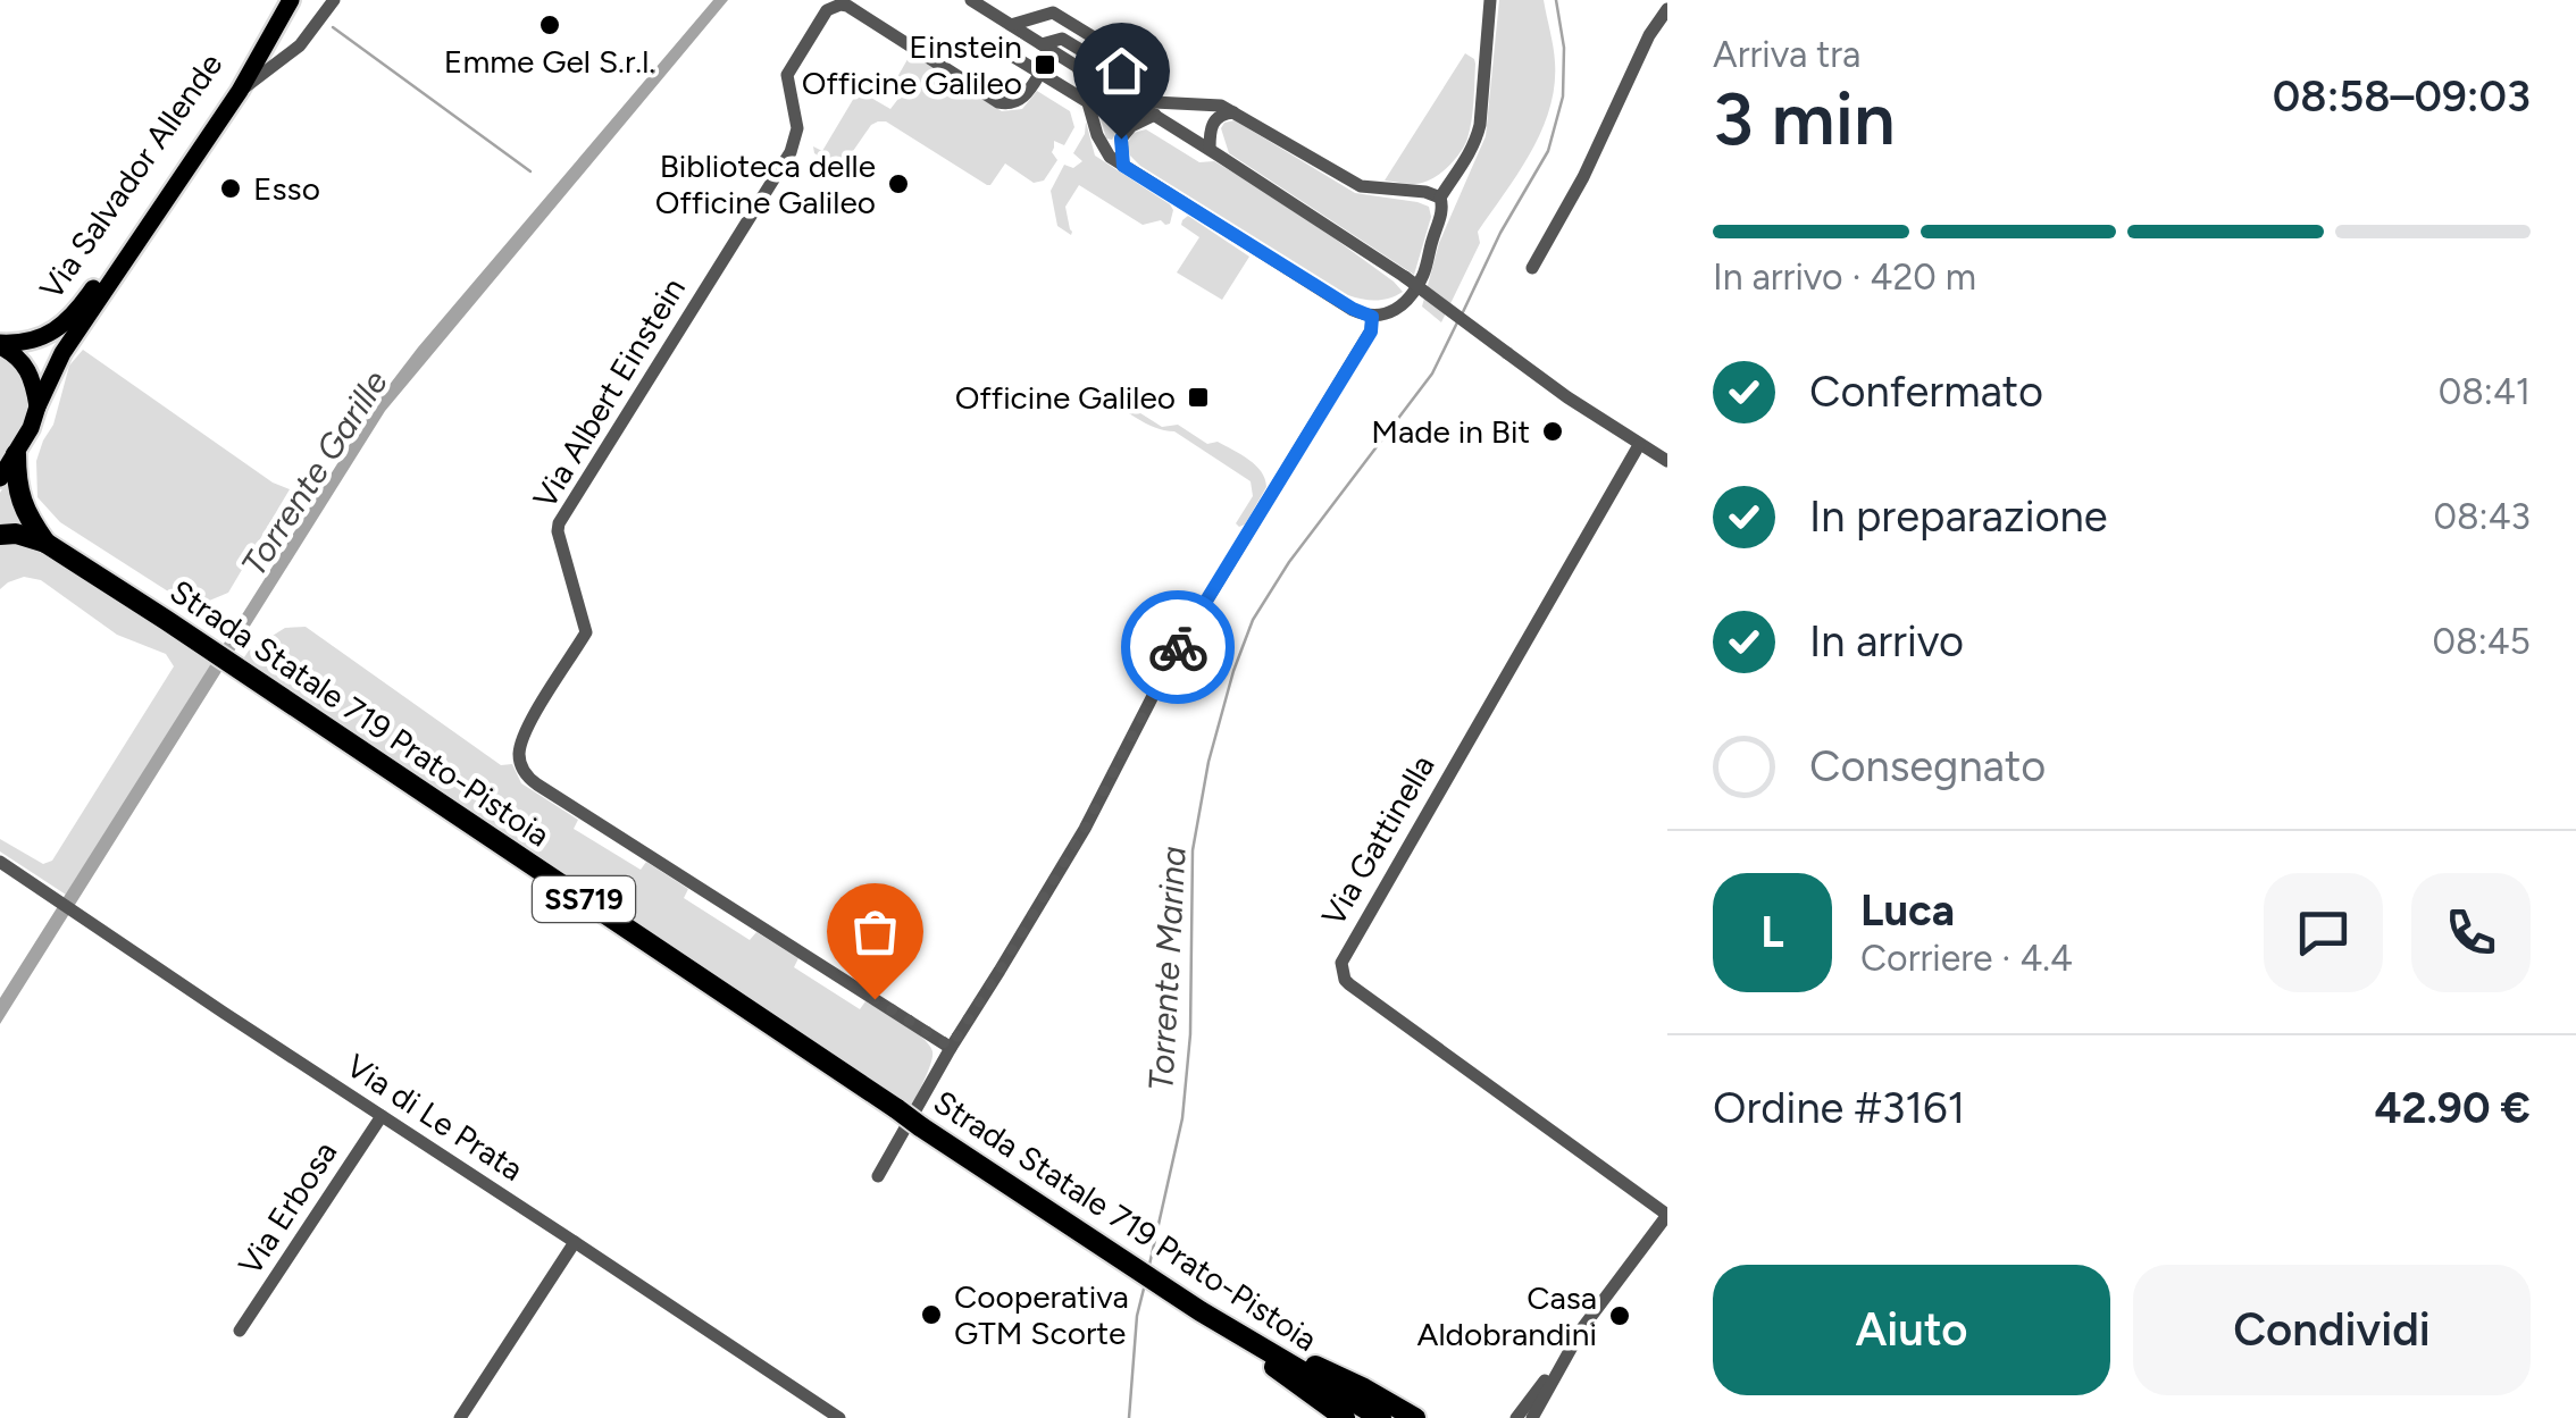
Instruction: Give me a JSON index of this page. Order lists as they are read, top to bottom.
{
  "streets": {
    "highway": ["Strada Statale 719 Prato-Pistoia", "SS719"],
    "main road": ["Via Salvador Allende"],
    "street": [
      "Via Albert Einstein",
      "Via Gattinella",
      "Via di Le Prata",
      "Via Erbosa"
    ]
  },
  "crossings": [
    ["Via Salvador Allende", "SS719"],
    ["Strada Statale 719 Prato-Pistoia", "SS719"],
    ["Via di Le Prata", "Via Erbosa"]
  ],
  "water": ["Torrente Garille", "Torrente Marina"],
  "places": {
    "other": [
      "Emme Gel S.r.l.",
      "Biblioteca delle Officine Galileo",
      "Esso",
      "Made in Bit",
      "Cooperativa GTM Scorte",
      "Casa Aldobrandini"
    ],
    "transit": ["Einstein Officine Galileo", "Officine Galileo"]
  },
  "page": {
    "heading": ["3 min", "Arriva tra", "08:58–09:03"],
    "panel": [
      "Luca",
      "Corriere · 4.4",
      "Ordine #3161",
      "42.90 €"
    ],
    "bar": "In arrivo · 420 m",
    "list": [
      ["Confermato", "08:41"],
      ["In preparazione", "08:43"],
      ["In arrivo", "08:45"],
      "Consegnato"
    ],
    "round": "L",
    "buttons": ["Aiuto", "Condividi"]
  }
}
